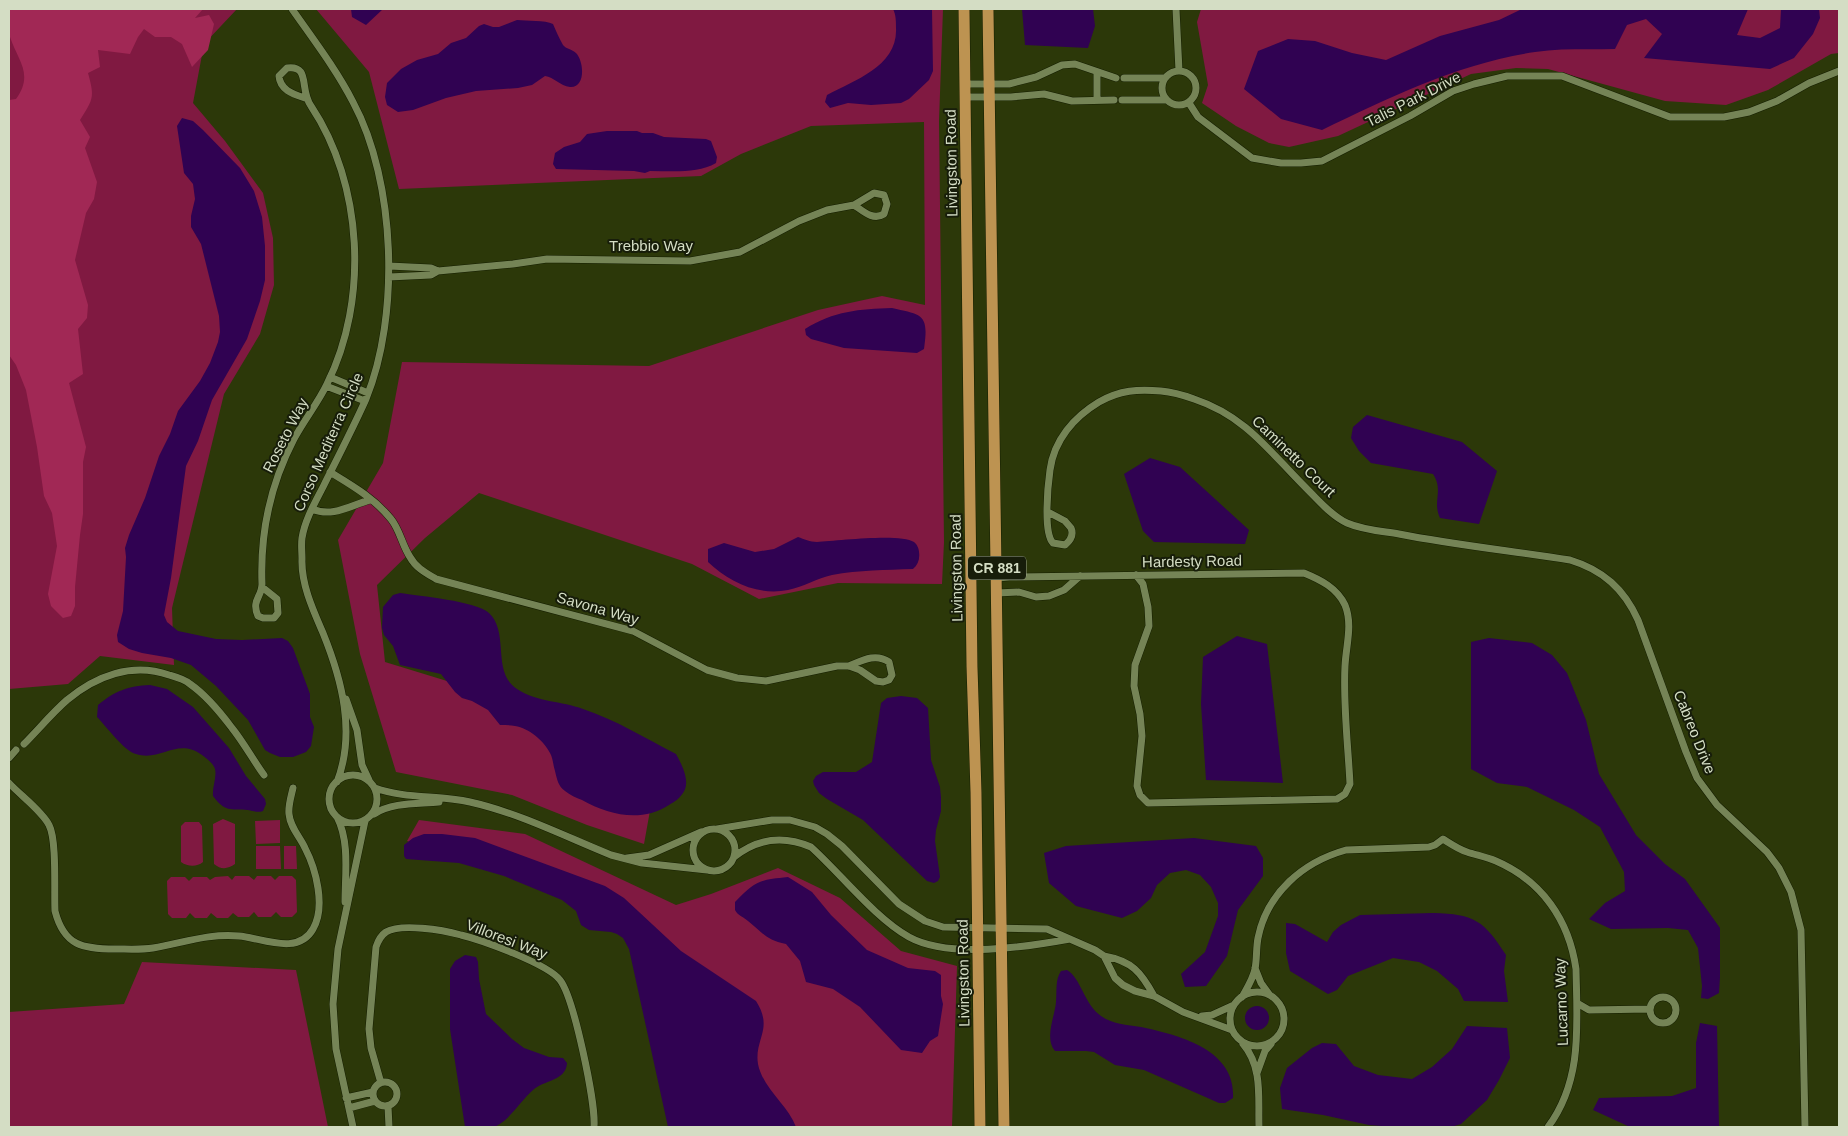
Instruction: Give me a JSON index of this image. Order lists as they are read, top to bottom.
{
  "streets": {
    "main road": ["Livingston Road", "CR 881"],
    "street": [
      "Talis Park Drive",
      "Trebbio Way",
      "Roseto Way",
      "Corso Mediterra Circle",
      "Caminetto Court",
      "Hardesty Road",
      "Savona Way",
      "Cabreo Drive",
      "Villoresi Way",
      "Lucarno Way"
    ]
  },
  "crossings": [
    ["Trebbio Way", "Corso Mediterra Circle"],
    ["Corso Mediterra Circle", "Savona Way"],
    ["Caminetto Court", "Cabreo Drive"],
    ["Hardesty Road", "CR 881"]
  ]
}
